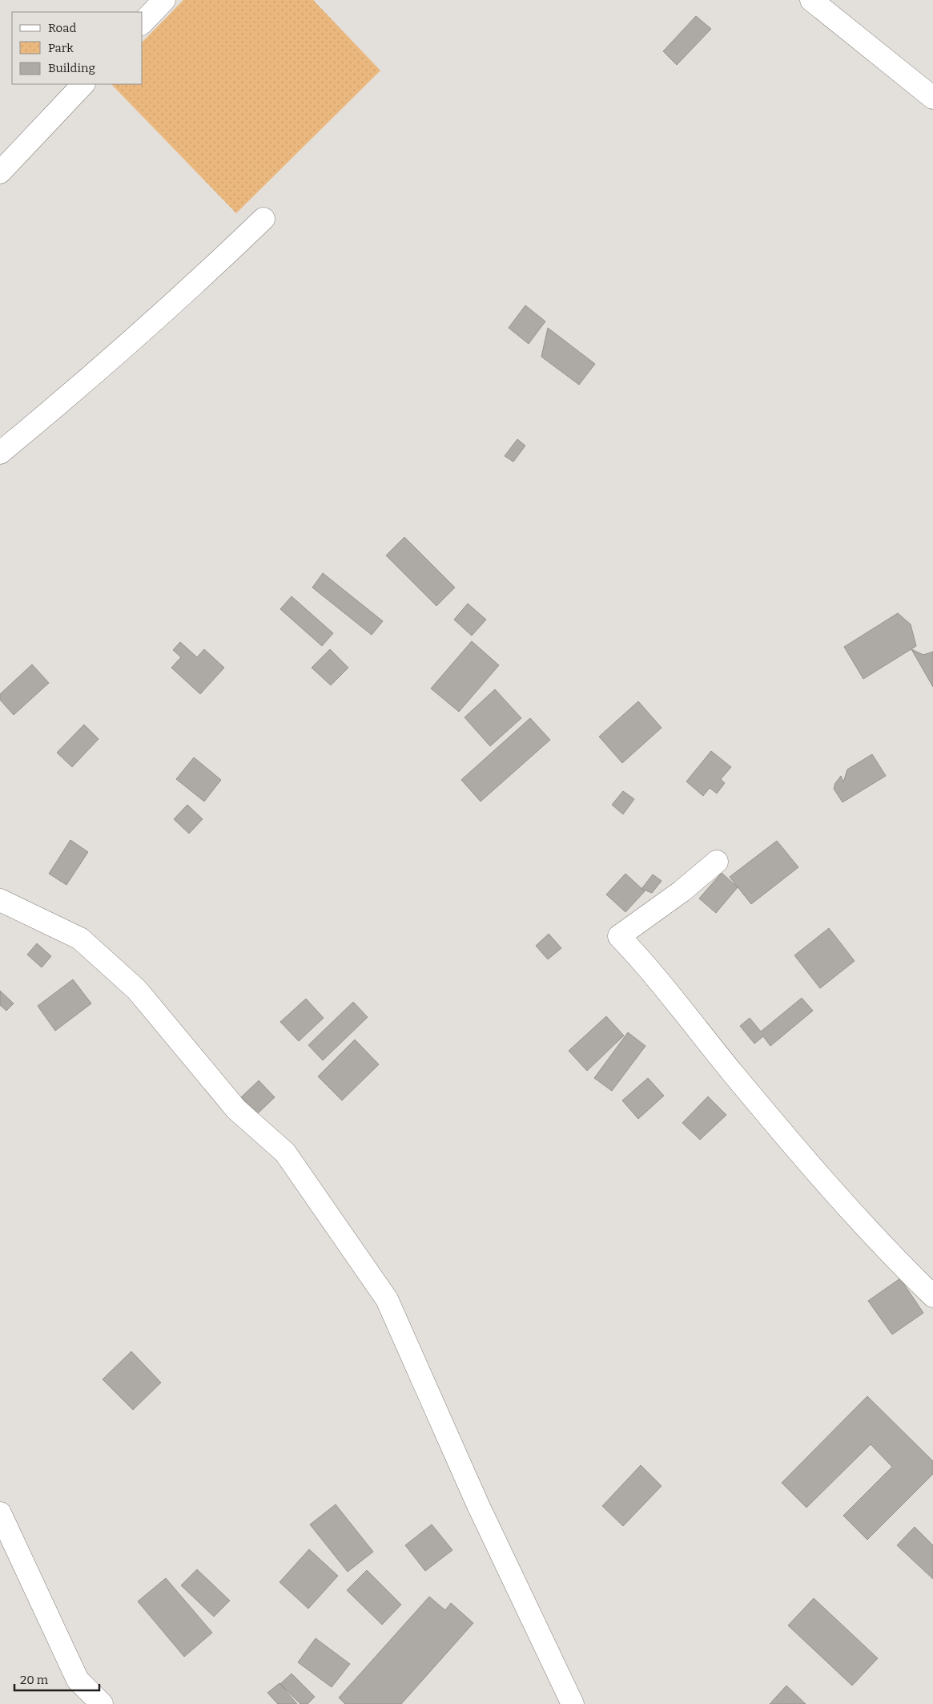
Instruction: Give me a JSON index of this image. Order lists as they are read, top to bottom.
{
  "legend": ["Road", "Park", "Building"],
  "scale_bar": "20 m"
}
